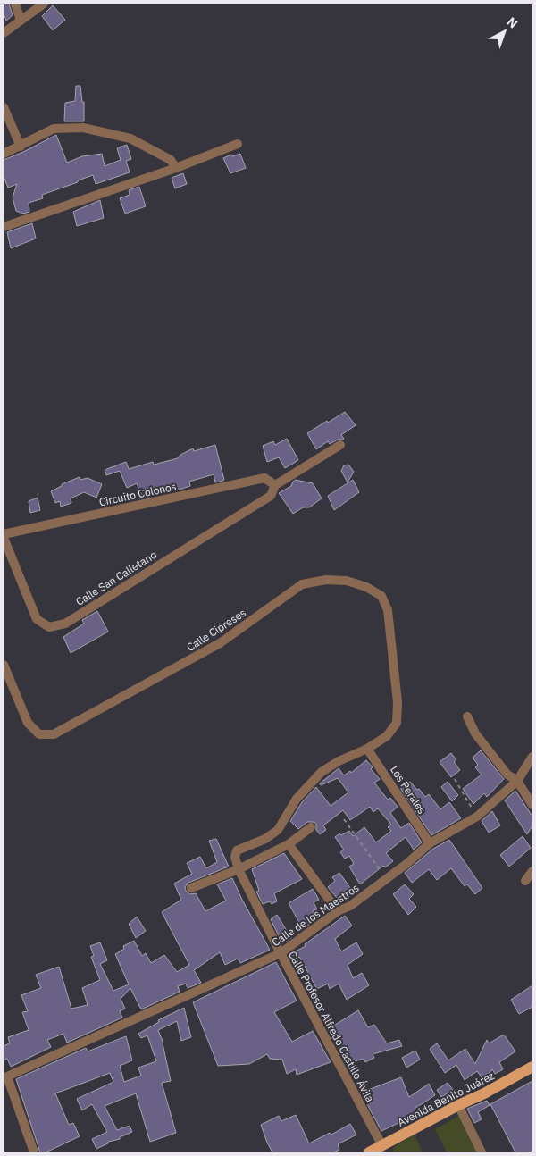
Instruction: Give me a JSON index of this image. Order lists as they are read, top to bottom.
{
  "streets": {
    "main road": ["Avenida Benito Juárez"],
    "street": [
      "Circuito Colonos",
      "Calle San Calletano",
      "Calle Cipreses",
      "Los Perales",
      "Calle de los Maestros",
      "Calle Profesor Alfredo Castillo Ávila"
    ]
  },
  "crossings": [
    ["Circuito Colonos", "Calle San Calletano"],
    ["Calle Cipreses", "Los Perales"],
    ["Calle Cipreses", "Calle Profesor Alfredo Castillo Ávila"],
    ["Los Perales", "Calle de los Maestros"],
    ["Calle de los Maestros", "Calle Profesor Alfredo Castillo Ávila"],
    ["Calle Profesor Alfredo Castillo Ávila", "Avenida Benito Juárez"]
  ],
  "north": "top right"
}
